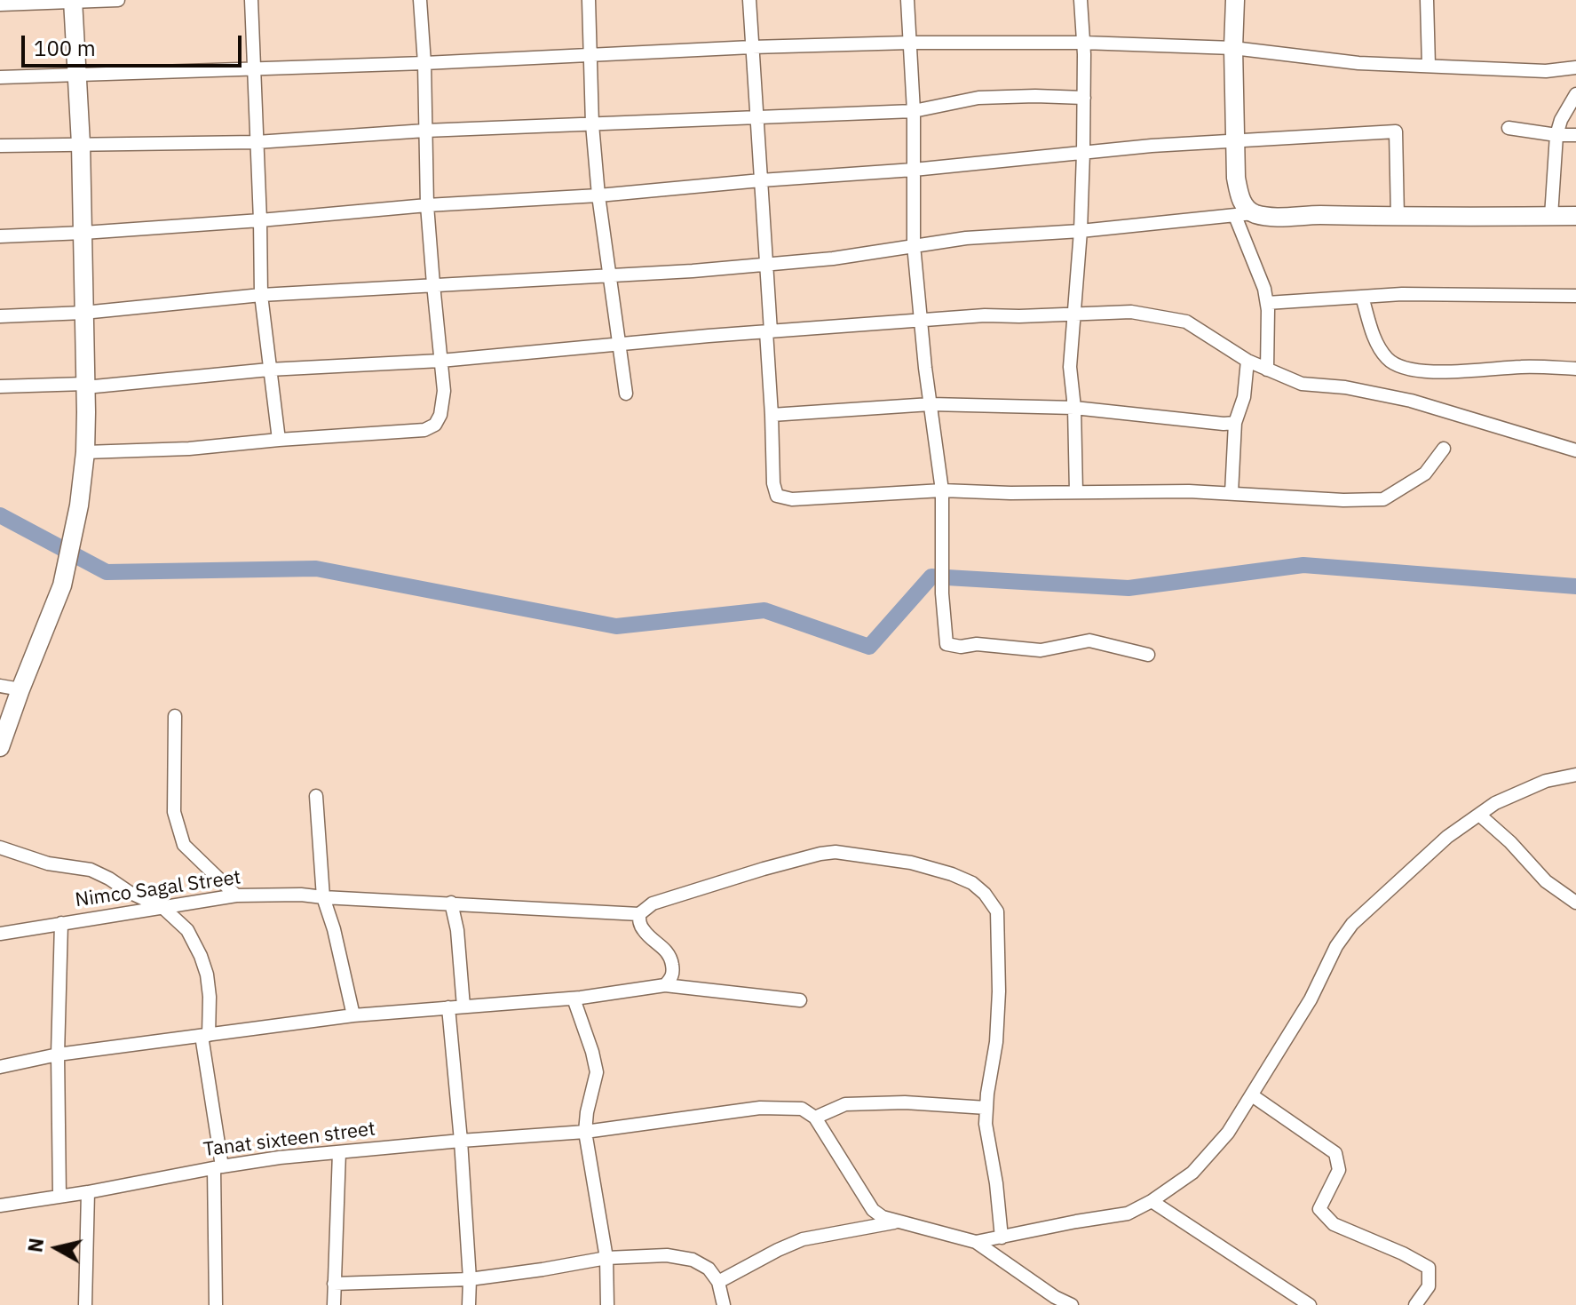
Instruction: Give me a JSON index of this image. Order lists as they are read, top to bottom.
{
  "streets": {
    "street": ["Nimco Sagal Street", "Tanat sixteen street"]
  },
  "scale_bar": "100 m",
  "north": "left"
}
